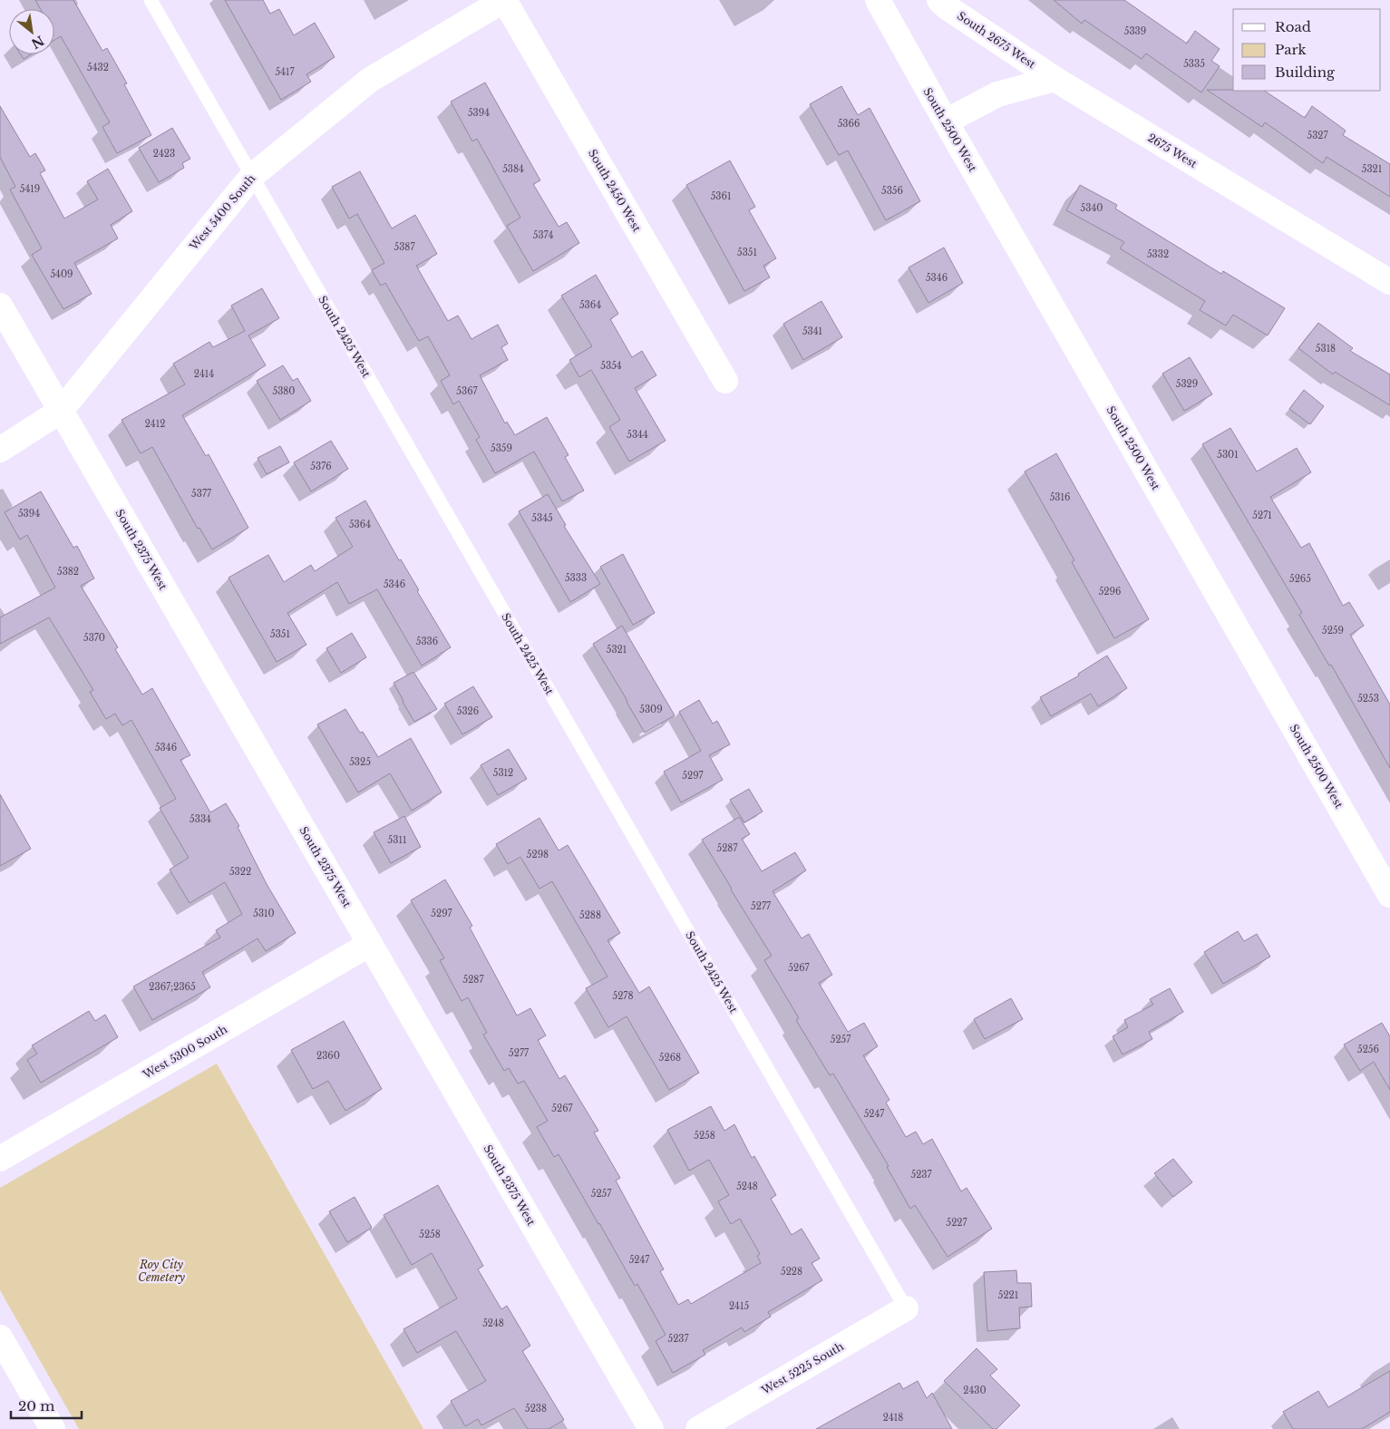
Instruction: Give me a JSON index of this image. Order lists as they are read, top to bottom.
{
  "streets": {
    "street": [
      "South 2675 West",
      "South 2500 West",
      "2675 West",
      "South 2450 West",
      "West 5400 South",
      "South 2375 West",
      "West 5300 South",
      "West 5225 South"
    ],
    "lane": ["South 2425 West"]
  },
  "crossings": [
    ["South 2675 West", "2675 West"],
    ["South 2450 West", "West 5400 South"],
    ["West 5400 South", "South 2425 West"],
    ["West 5400 South", "South 2375 West"],
    ["South 2425 West", "West 5225 South"],
    ["South 2375 West", "West 5300 South"]
  ],
  "parks": ["Roy City Cemetery"],
  "house_numbers": [
    "5339",
    "5335",
    "5432",
    "5417",
    "5394",
    "5366",
    "5327",
    "2423",
    "5384",
    "5321",
    "5419",
    "5356",
    "5361",
    "5340",
    "5374",
    "5387",
    "5351",
    "5332",
    "5409",
    "5346",
    "5364",
    "5341",
    "5318",
    "5354",
    "2414",
    "5329",
    "5380",
    "5367",
    "2412",
    "5344",
    "5359",
    "5301",
    "5376",
    "5377",
    "5316",
    "5394",
    "5271",
    "5345",
    "5364",
    "5382",
    "5333",
    "5265",
    "5346",
    "5296",
    "5259",
    "5351",
    "5370",
    "5336",
    "5321",
    "5253",
    "5309",
    "5326",
    "5346",
    "5325",
    "5312",
    "5297",
    "5334",
    "5311",
    "5287",
    "5298",
    "5322",
    "5277",
    "5310",
    "5297",
    "5288",
    "5267",
    "5287",
    "2367;2365",
    "5278",
    "5257",
    "5256",
    "5277",
    "2360",
    "5268",
    "5267",
    "5247",
    "5258",
    "5237",
    "5248",
    "5257",
    "5227",
    "5258",
    "5247",
    "5228",
    "5221",
    "2415",
    "5248",
    "5237",
    "2430",
    "5238",
    "2418"
  ],
  "legend": ["Road", "Park", "Building"],
  "scale_bar": "20 m",
  "north": "bottom right"
}
